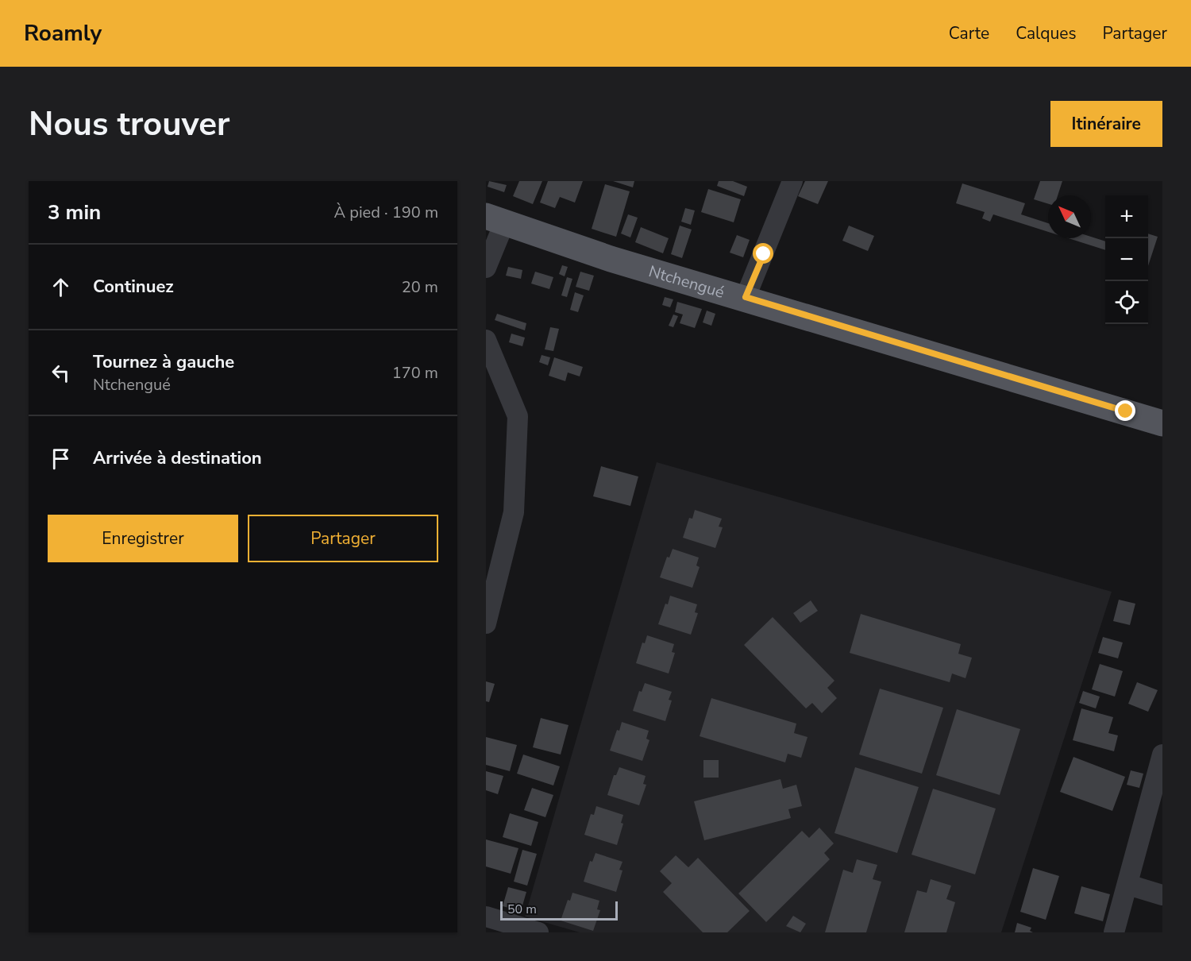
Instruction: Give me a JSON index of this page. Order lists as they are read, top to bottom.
{
  "streets": {
    "main road": ["Ntchengué"]
  },
  "scale_bar": "50 m",
  "north": "top left",
  "page": {
    "header": "Roamly",
    "nav": ["Carte", "Calques", "Partager"],
    "buttons": [
      "Itinéraire",
      ["Enregistrer", "Partager"]
    ],
    "title": "Nous trouver",
    "heading": ["3 min", "À pied · 190 m"],
    "map_buttons": ["+", "−"],
    "list": [
      ["Continuez", "20 m"],
      ["Tournez à gauche", "Ntchengué", "170 m"],
      "Arrivée à destination"
    ],
    "scale": "50 m"
  }
}
